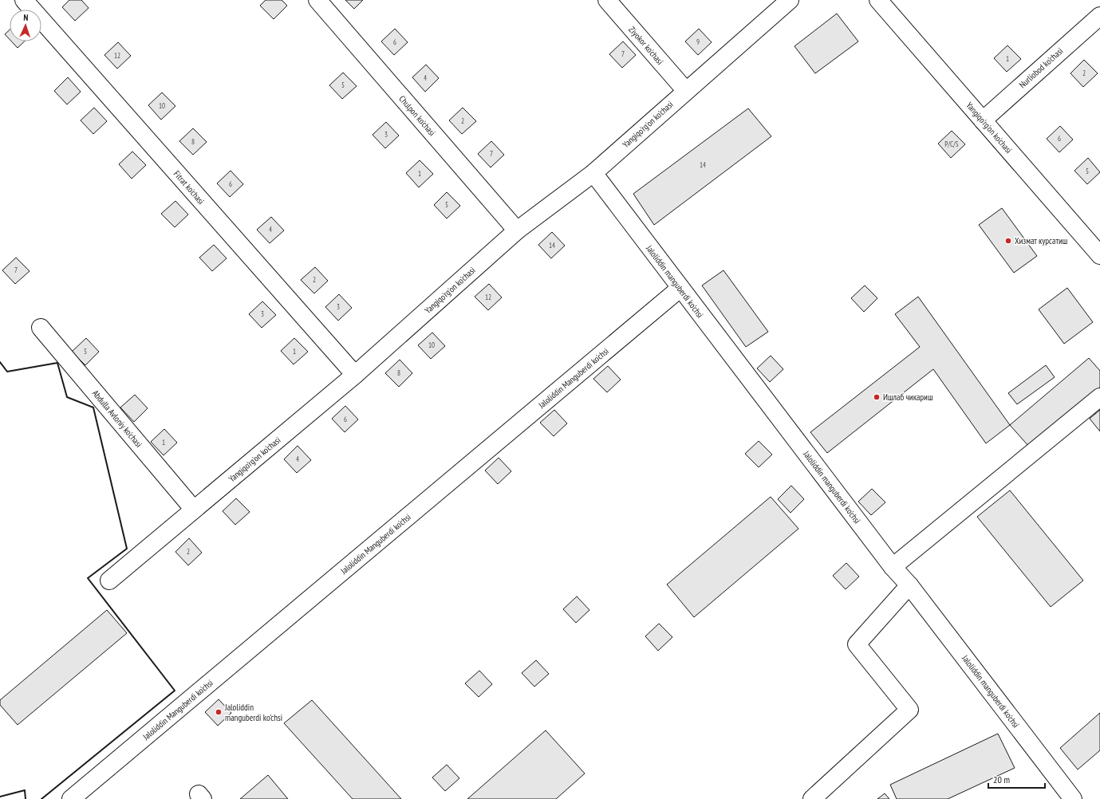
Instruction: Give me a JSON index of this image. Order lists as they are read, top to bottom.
{
  "streets": {
    "street": [
      "Ziyokor ko'chasi",
      "Nurliobod ko'chasi",
      "Chulpon ko'chasi",
      "Yangiqo'rg'on ko'chasi",
      "Fitrat ko'chasi",
      "Jaloliddin manguberdi ko'chsi",
      "Jaloliddin Manguberdi ko'chsi",
      "Abdulla Avloniy ko'chasi"
    ]
  },
  "crossings": [
    ["Ziyokor ko'chasi", "Yangiqo'rg'on ko'chasi"],
    ["Nurliobod ko'chasi", "Yangiqo'rg'on ko'chasi"],
    ["Chulpon ko'chasi", "Yangiqo'rg'on ko'chasi"],
    ["Yangiqo'rg'on ko'chasi", "Fitrat ko'chasi"],
    ["Yangiqo'rg'on ko'chasi", "Jaloliddin manguberdi ko'chsi"],
    ["Yangiqo'rg'on ko'chasi", "Abdulla Avloniy ko'chasi"],
    ["Jaloliddin manguberdi ko'chsi", "Jaloliddin Manguberdi ko'chsi"]
  ],
  "places": ["Хизмат курсатиш", "Ишлаб чикариш", "Jaloliddin manguberdi ko'chsi"],
  "house_numbers": [
    "6",
    "9",
    "7",
    "12",
    "1",
    "2",
    "4",
    "5",
    "10",
    "2",
    "3",
    "6",
    "8",
    "P/C/5",
    "7",
    "14",
    "5",
    "1",
    "6",
    "5",
    "4",
    "14",
    "7",
    "2",
    "12",
    "3",
    "3",
    "10",
    "5",
    "1",
    "8",
    "6",
    "1",
    "4",
    "2"
  ],
  "scale_bar": "20 m",
  "north": "top"
}
